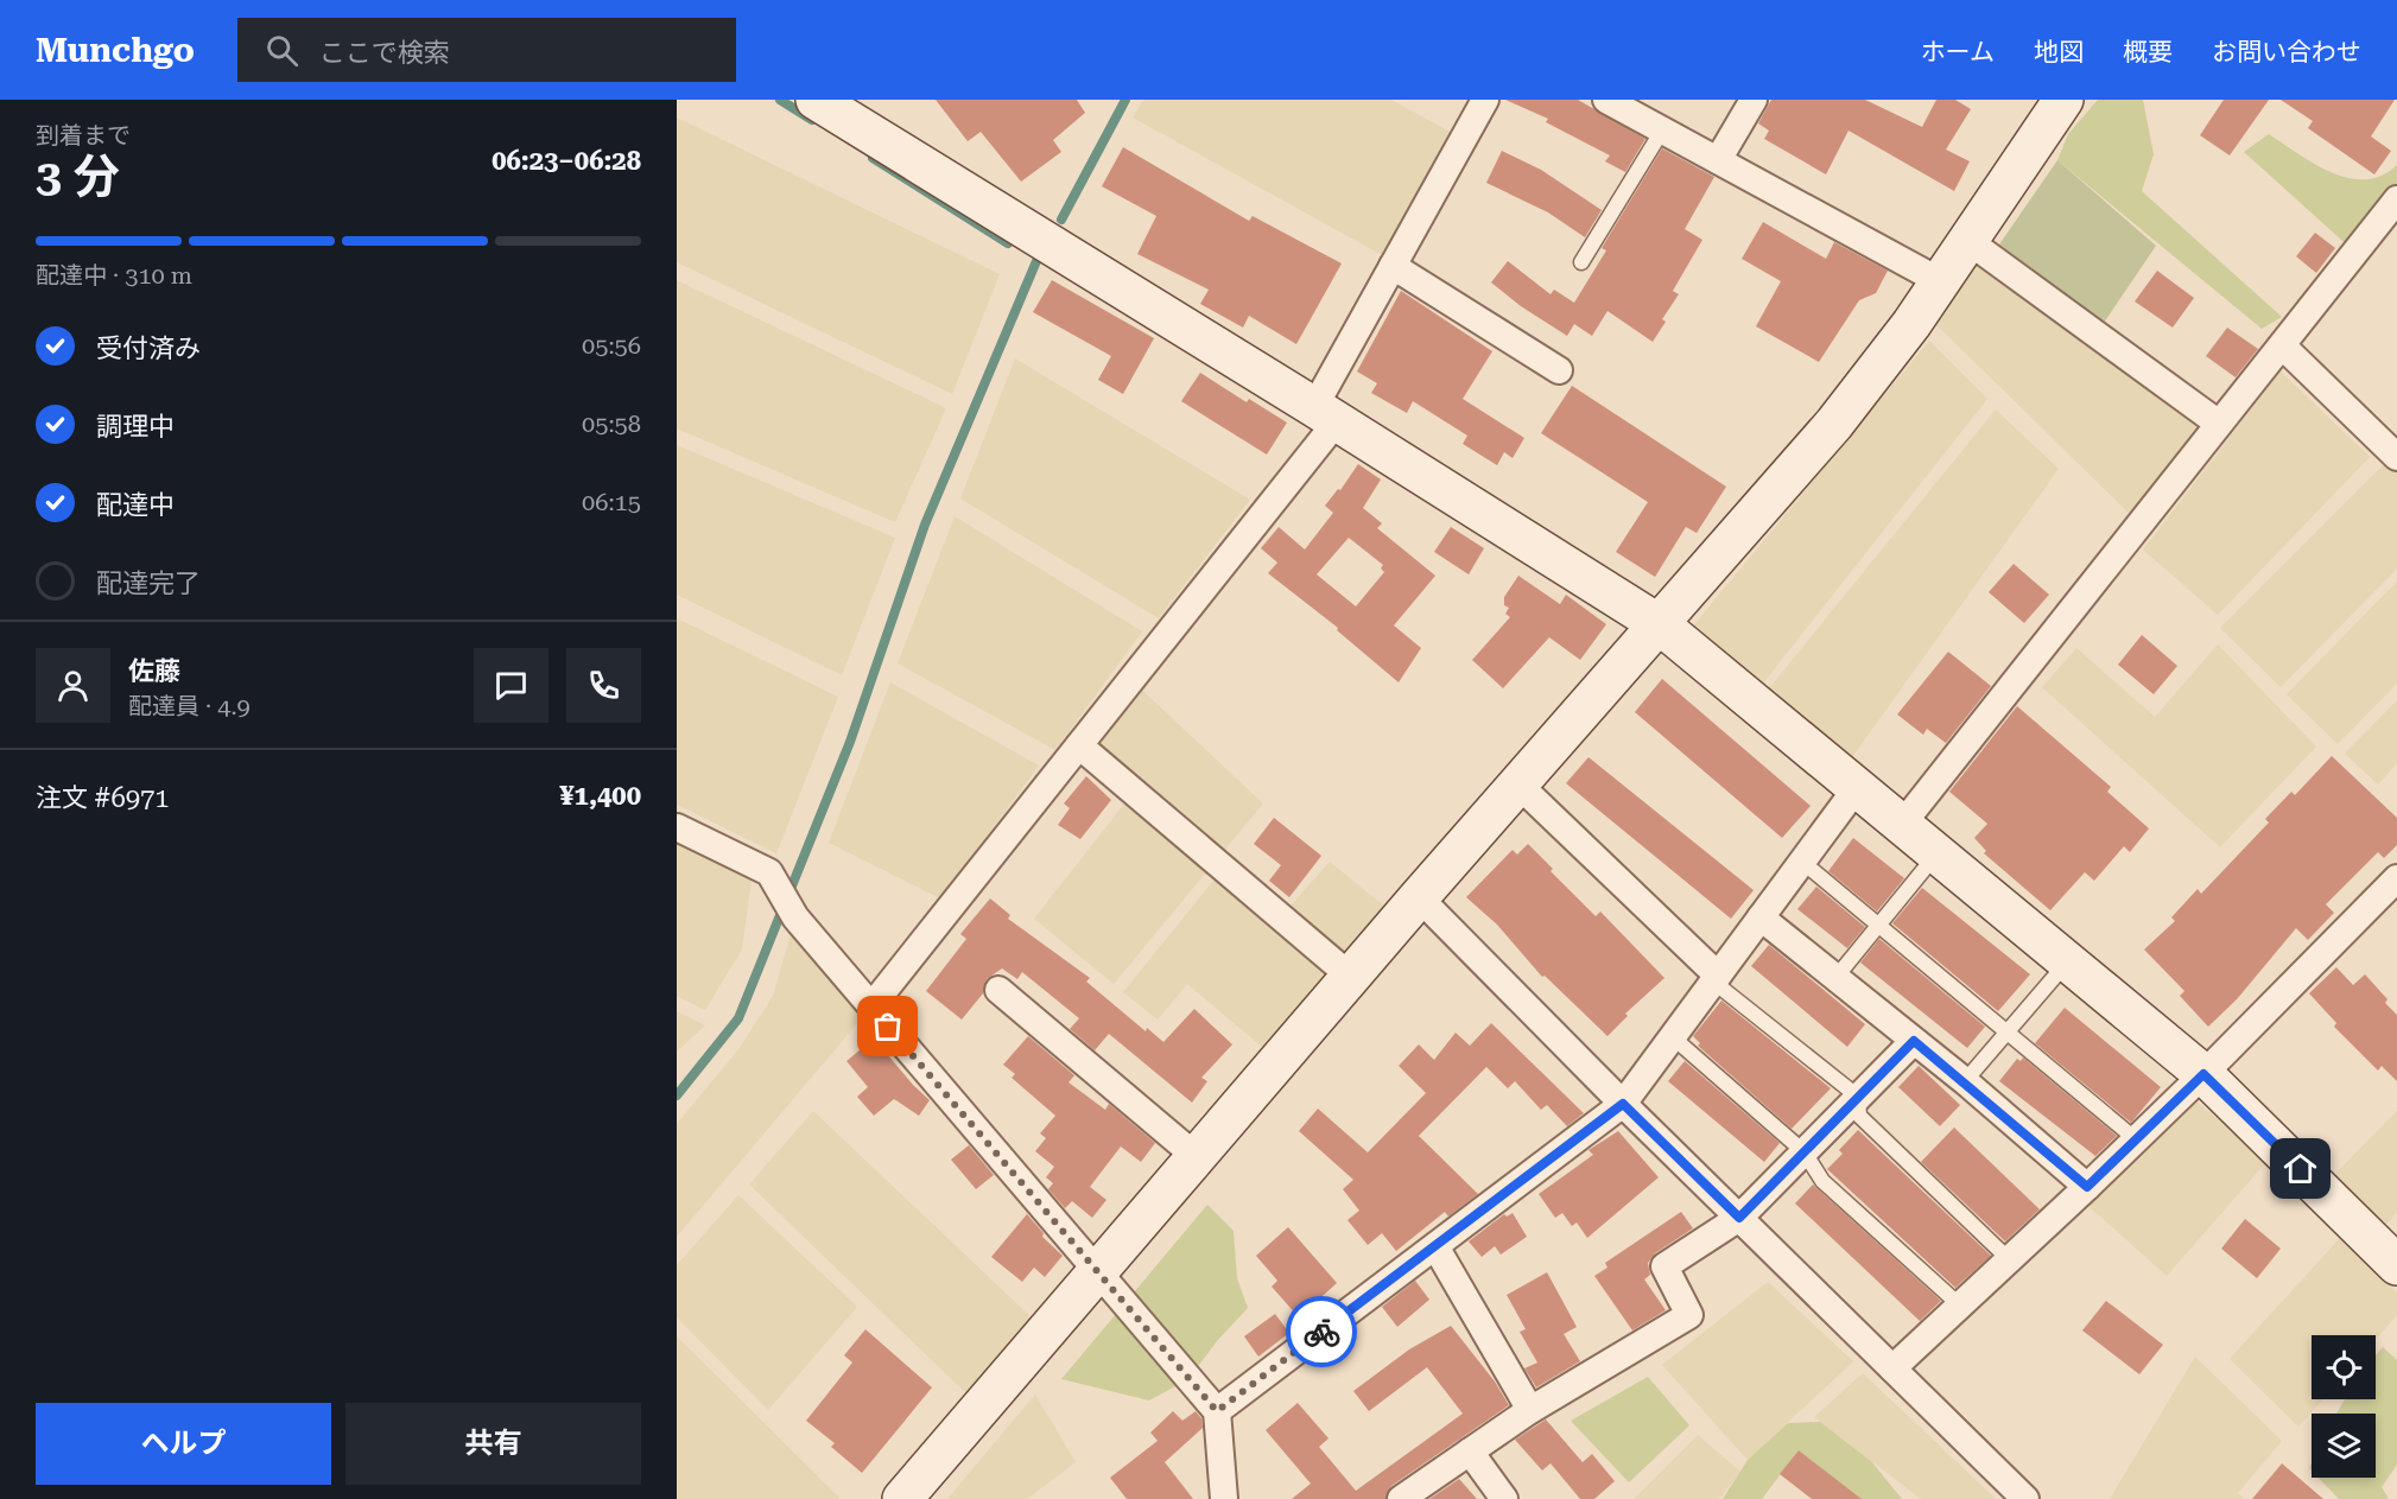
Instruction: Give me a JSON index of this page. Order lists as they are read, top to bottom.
{
  "page": {
    "header": "Munchgo",
    "search": "ここで検索",
    "nav": [
      "ホーム",
      "地図",
      "概要",
      "お問い合わせ"
    ],
    "heading": ["3 分", "到着まで", "06:23–06:28"],
    "panel": [
      "佐藤",
      "配達員 · 4.9",
      "注文 #6971",
      "¥1,400"
    ],
    "bar": "配達中 · 310 m",
    "list": [
      ["受付済み", "05:56"],
      ["調理中", "05:58"],
      ["配達中", "06:15"],
      "配達完了"
    ],
    "buttons": ["ヘルプ", "共有"]
  }
}
